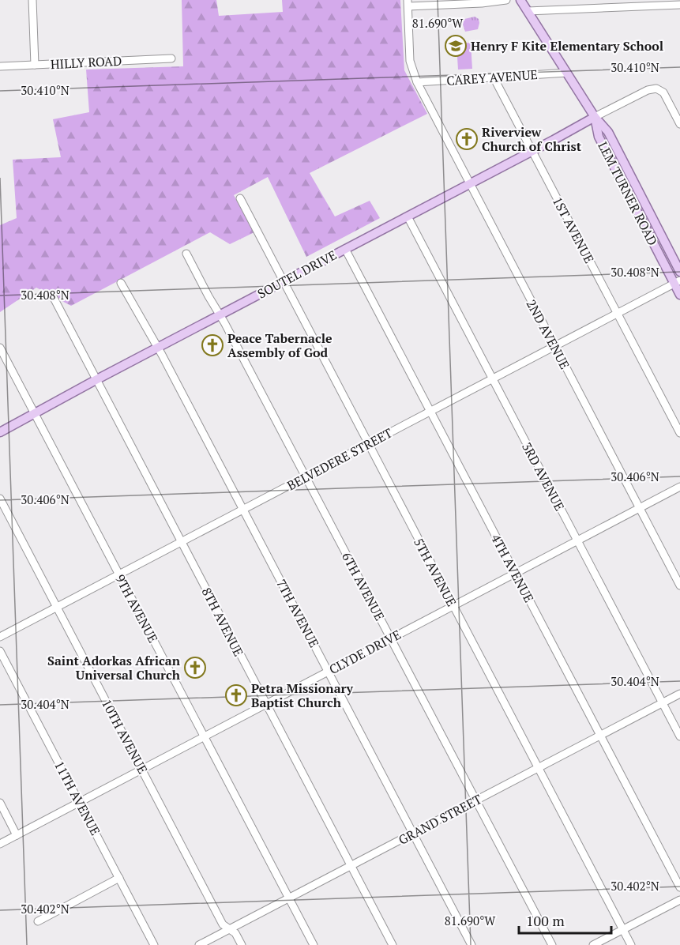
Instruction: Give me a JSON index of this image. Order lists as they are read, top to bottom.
{
  "streets": {
    "main road": ["LEM TURNER ROAD", "SOUTEL DRIVE"],
    "street": [
      "HILLY ROAD",
      "CAREY AVENUE",
      "1ST AVENUE",
      "2ND AVENUE",
      "BELVEDERE STREET",
      "3RD AVENUE",
      "4TH AVENUE",
      "5TH AVENUE",
      "6TH AVENUE",
      "9TH AVENUE",
      "7TH AVENUE",
      "8TH AVENUE",
      "CLYDE DRIVE",
      "10TH AVENUE",
      "11TH AVENUE",
      "GRAND STREET"
    ]
  },
  "crossings": [
    ["CAREY AVENUE", "LEM TURNER ROAD"],
    ["CAREY AVENUE", "1ST AVENUE"],
    ["CAREY AVENUE", "2ND AVENUE"],
    ["LEM TURNER ROAD", "SOUTEL DRIVE"],
    ["LEM TURNER ROAD", "BELVEDERE STREET"],
    ["1ST AVENUE", "SOUTEL DRIVE"],
    ["1ST AVENUE", "BELVEDERE STREET"],
    ["SOUTEL DRIVE", "2ND AVENUE"],
    ["SOUTEL DRIVE", "3RD AVENUE"],
    ["SOUTEL DRIVE", "4TH AVENUE"],
    ["SOUTEL DRIVE", "5TH AVENUE"],
    ["SOUTEL DRIVE", "6TH AVENUE"],
    ["SOUTEL DRIVE", "9TH AVENUE"],
    ["SOUTEL DRIVE", "7TH AVENUE"],
    ["SOUTEL DRIVE", "8TH AVENUE"],
    ["2ND AVENUE", "BELVEDERE STREET"],
    ["2ND AVENUE", "CLYDE DRIVE"],
    ["BELVEDERE STREET", "3RD AVENUE"],
    ["BELVEDERE STREET", "4TH AVENUE"],
    ["BELVEDERE STREET", "5TH AVENUE"],
    ["BELVEDERE STREET", "6TH AVENUE"],
    ["BELVEDERE STREET", "9TH AVENUE"],
    ["BELVEDERE STREET", "7TH AVENUE"],
    ["BELVEDERE STREET", "8TH AVENUE"],
    ["BELVEDERE STREET", "10TH AVENUE"],
    ["3RD AVENUE", "CLYDE DRIVE"],
    ["3RD AVENUE", "GRAND STREET"],
    ["4TH AVENUE", "CLYDE DRIVE"],
    ["4TH AVENUE", "GRAND STREET"],
    ["5TH AVENUE", "CLYDE DRIVE"],
    ["5TH AVENUE", "GRAND STREET"],
    ["6TH AVENUE", "CLYDE DRIVE"],
    ["6TH AVENUE", "GRAND STREET"],
    ["9TH AVENUE", "CLYDE DRIVE"],
    ["9TH AVENUE", "GRAND STREET"],
    ["7TH AVENUE", "CLYDE DRIVE"],
    ["7TH AVENUE", "GRAND STREET"],
    ["8TH AVENUE", "CLYDE DRIVE"],
    ["8TH AVENUE", "GRAND STREET"],
    ["CLYDE DRIVE", "10TH AVENUE"],
    ["CLYDE DRIVE", "11TH AVENUE"],
    ["10TH AVENUE", "GRAND STREET"]
  ],
  "places": {
    "school or university": ["Henry F Kite Elementary School"],
    "church": [
      "Riverview Church of Christ",
      "Peace Tabernacle Assembly of God",
      "Saint Adorkas African Universal Church",
      "Petra Missionary Baptist Church"
    ]
  },
  "scale_bar": "100 m",
  "coordinates": [
    "81.690°W",
    "30.410°N",
    "30.408°N",
    "30.406°N",
    "30.404°N",
    "30.402°N"
  ]
}
